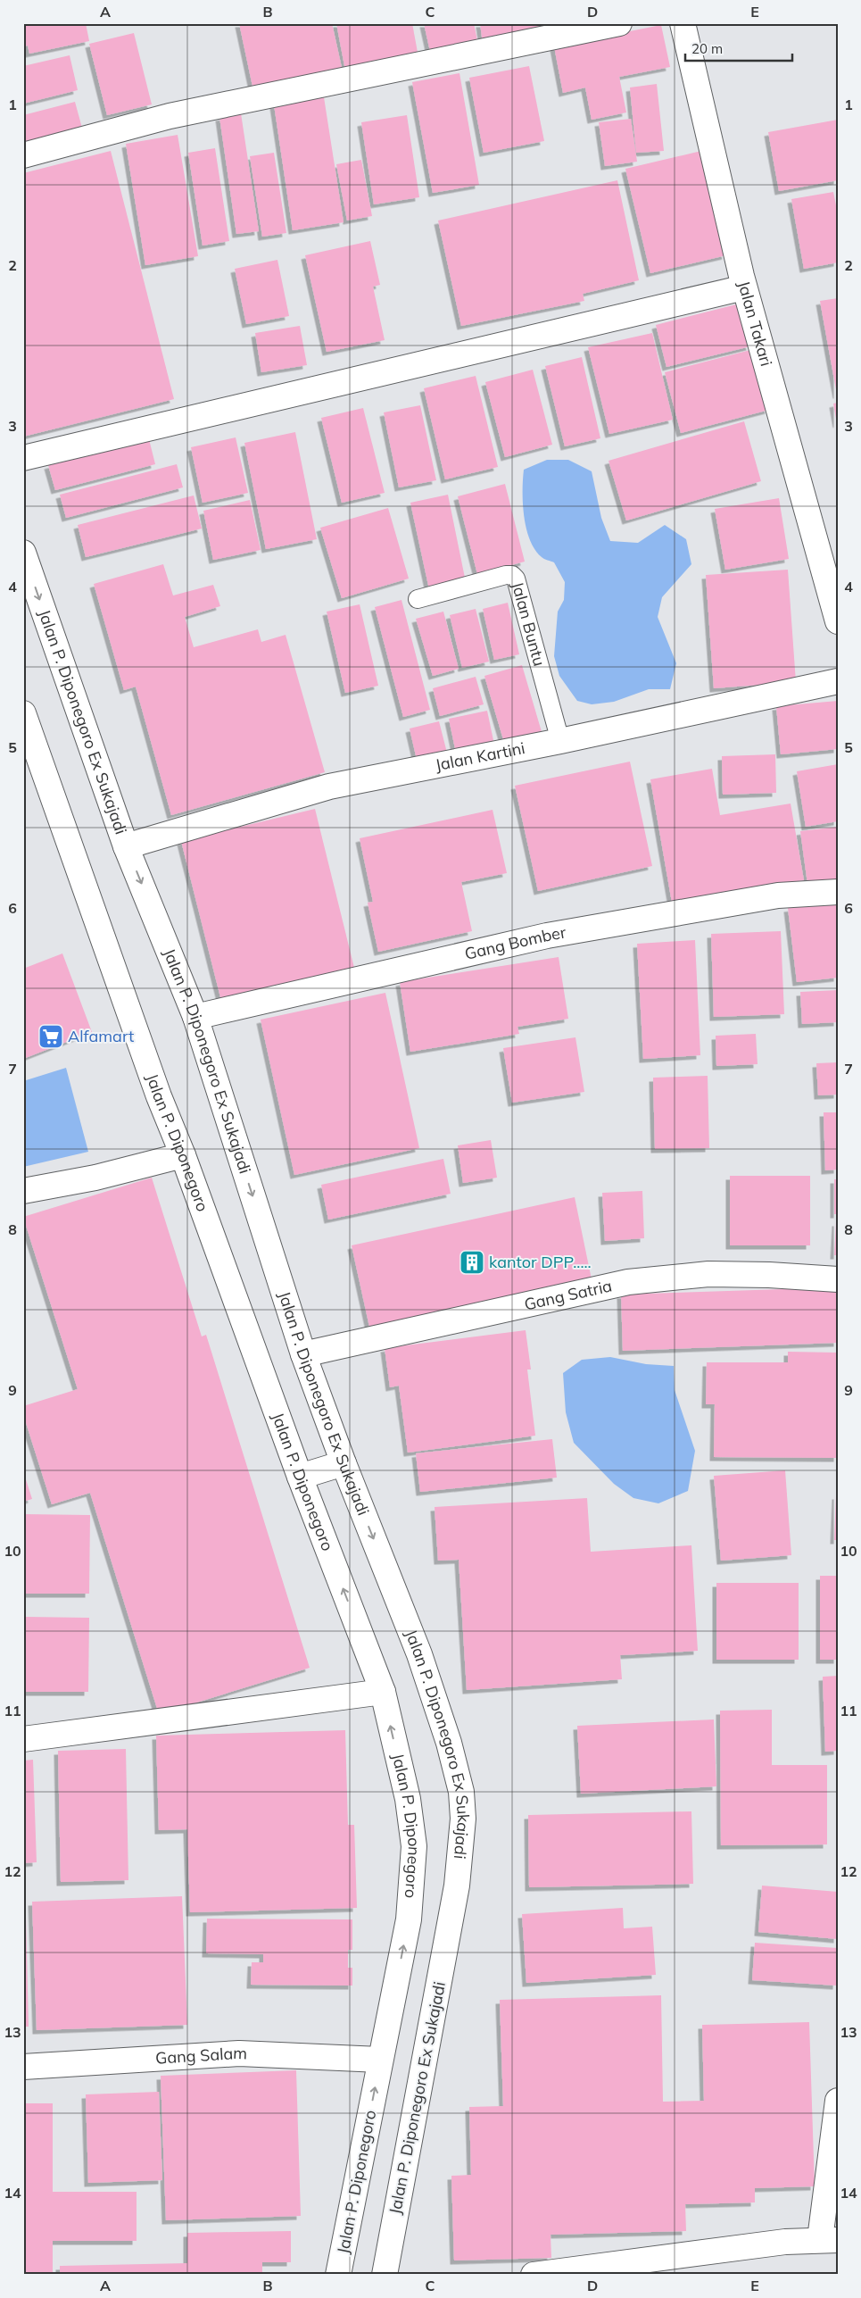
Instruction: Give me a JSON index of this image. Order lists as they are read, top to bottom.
{
  "streets": {
    "street": [
      "Jalan Takari",
      "Jalan P. Diponegoro Ex Sukajadi",
      "Jalan Kartini",
      "Gang Bomber",
      "Jalan P. Diponegoro",
      "Gang Satria",
      "Gang Salam"
    ],
    "lane": ["Jalan Buntu"]
  },
  "crossings": [
    ["Jalan Buntu", "Jalan Kartini"],
    ["Jalan P. Diponegoro Ex Sukajadi", "Jalan Kartini"],
    ["Jalan P. Diponegoro Ex Sukajadi", "Gang Bomber"],
    ["Jalan P. Diponegoro Ex Sukajadi", "Gang Satria"],
    ["Jalan P. Diponegoro", "Gang Salam"]
  ],
  "one_way": ["Jalan P. Diponegoro Ex Sukajadi", "Jalan P. Diponegoro"],
  "places": {
    "supermarket": ["Alfamart"],
    "building": ["kantor DPP....."]
  },
  "scale_bar": "20 m",
  "grid": {
    "columns": [
      "A",
      "B",
      "C",
      "D",
      "E"
    ],
    "rows": [
      "1",
      "2",
      "3",
      "4",
      "5",
      "6",
      "7",
      "8",
      "9",
      "10",
      "11",
      "12",
      "13",
      "14"
    ]
  }
}
